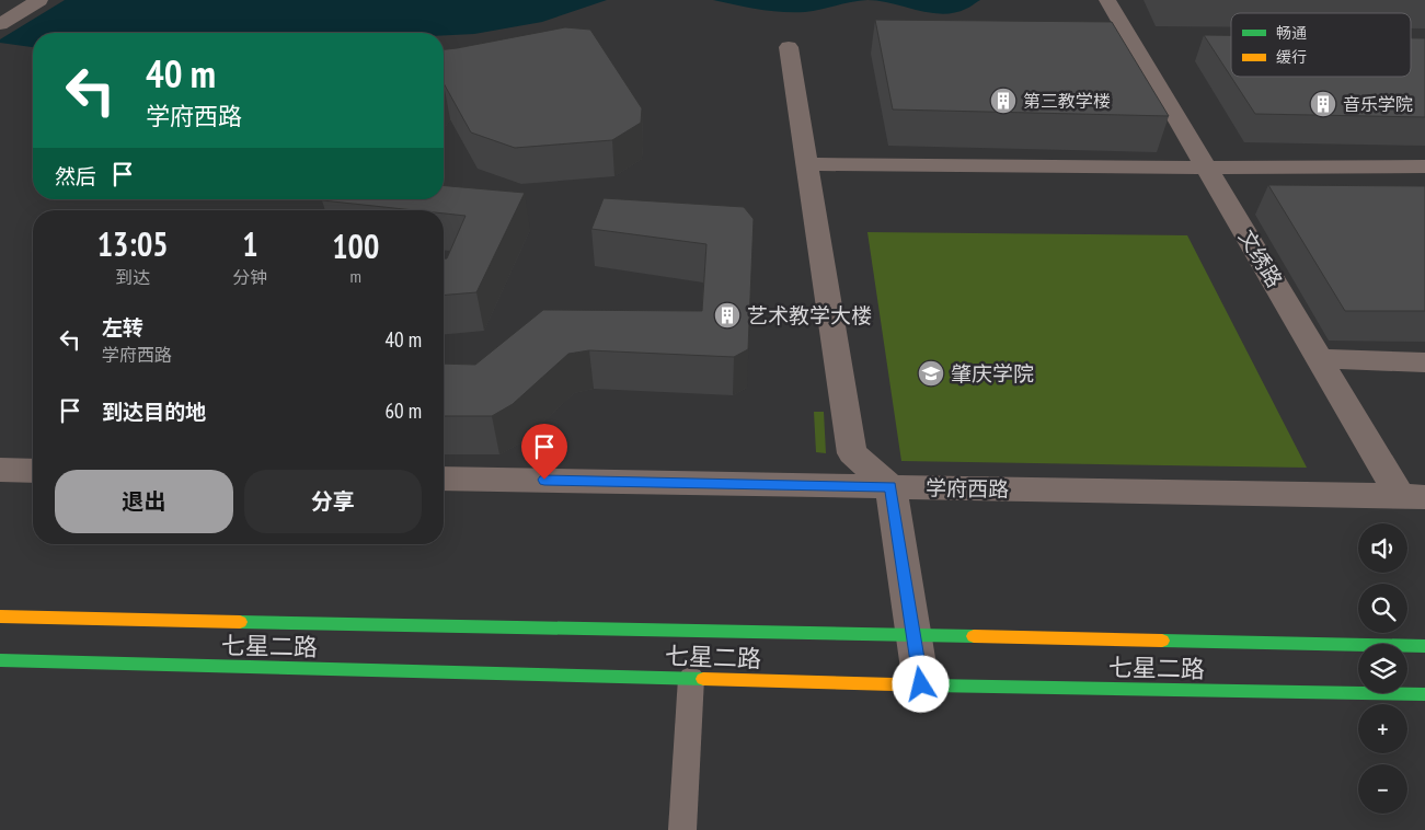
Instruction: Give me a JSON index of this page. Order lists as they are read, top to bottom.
{
  "streets": {
    "street": ["文绣路", "学府西路", "七星二路"]
  },
  "crossings": [
    ["文绣路", "学府西路"]
  ],
  "places": {
    "building": ["第三教学楼", "音乐学院", "艺术教学大楼"],
    "school or university": ["肇庆学院"]
  },
  "legend": ["畅通", "缓行"],
  "page": {
    "turn": ["40 m", "学府西路"],
    "then": "然后",
    "eta": [
      "13:05",
      "到达",
      "1",
      "分钟",
      "100",
      "m"
    ],
    "list": [
      {
        "name": "左转",
        "note": "学府西路",
        "value": "40 m"
      },
      {
        "name": "到达目的地",
        "value": "60 m"
      }
    ],
    "buttons": ["退出", "分享"],
    "map_buttons": ["+", "−"]
  }
}
